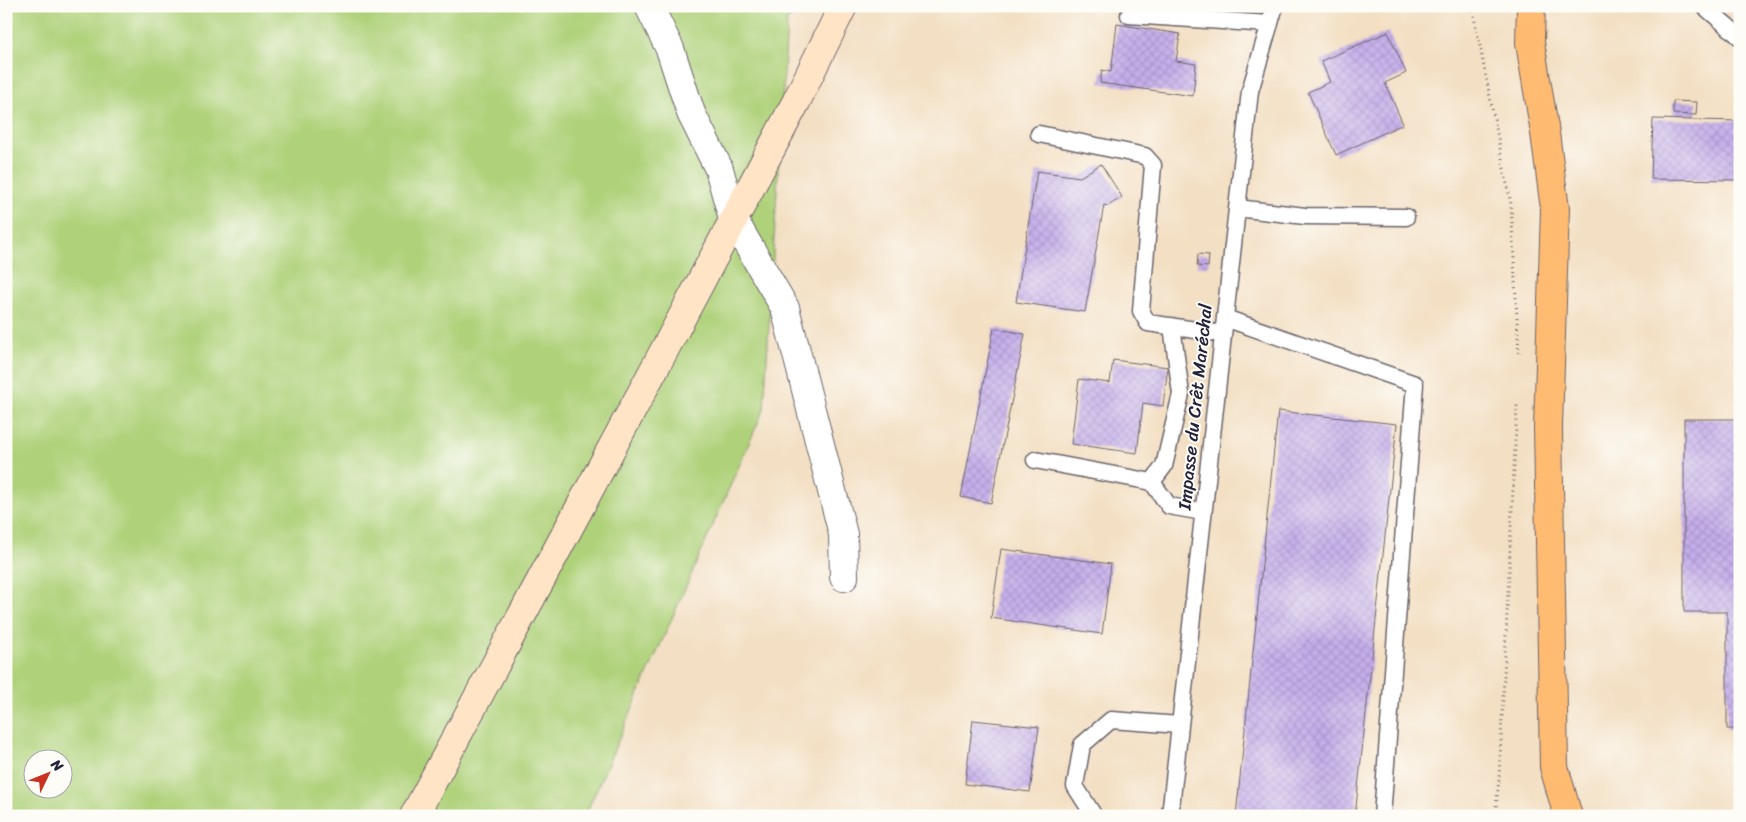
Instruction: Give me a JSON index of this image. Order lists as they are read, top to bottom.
{
  "streets": {
    "lane": ["Impasse du Crêt Maréchal"]
  },
  "north": "top right"
}
